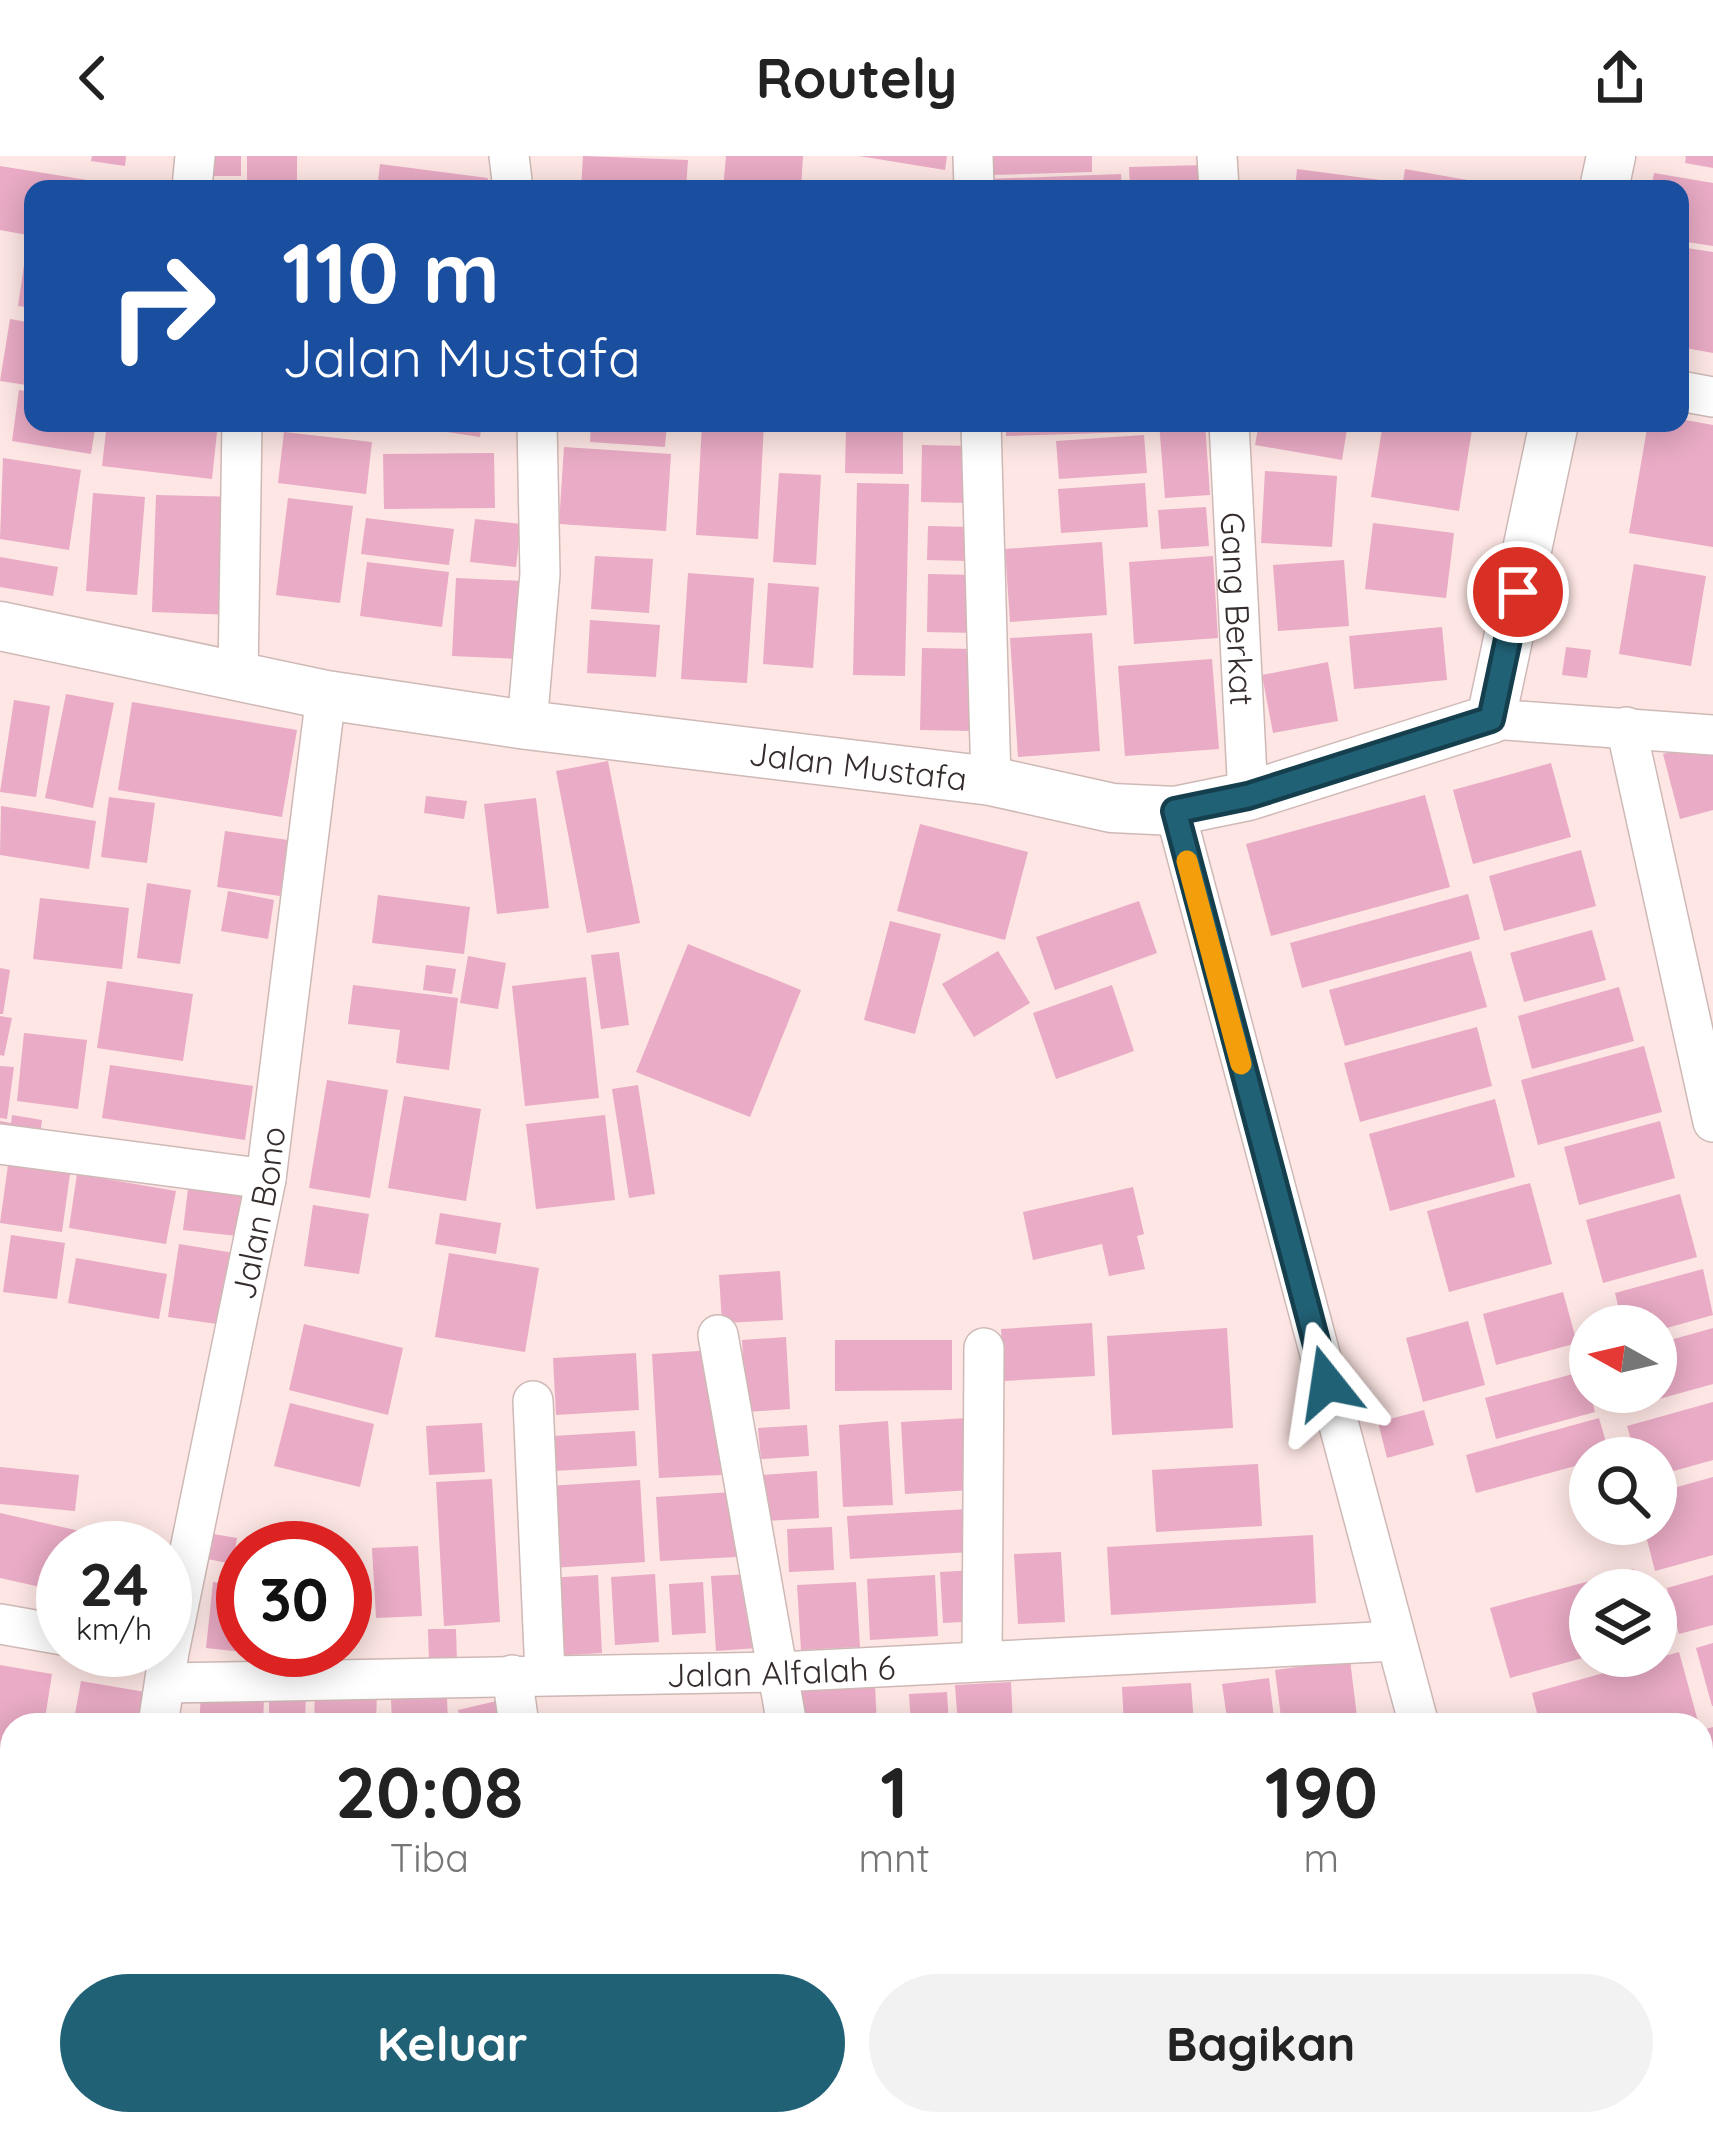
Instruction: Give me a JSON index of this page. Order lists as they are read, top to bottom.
{
  "streets": {
    "street": [
      "Gang Berkat",
      "Jalan Mustafa",
      "Jalan Bono",
      "Jalan Alfalah 6"
    ]
  },
  "crossings": [
    ["Gang Berkat", "Jalan Mustafa"],
    ["Jalan Mustafa", "Jalan Bono"]
  ],
  "north": "left",
  "page": {
    "header": "Routely",
    "turn": ["110 m", "Jalan Mustafa"],
    "speed": "24 km/h",
    "limit": "30",
    "eta": [
      "20:08",
      "Tiba",
      "1",
      "mnt",
      "190",
      "m"
    ],
    "buttons": ["Keluar", "Bagikan"]
  }
}
